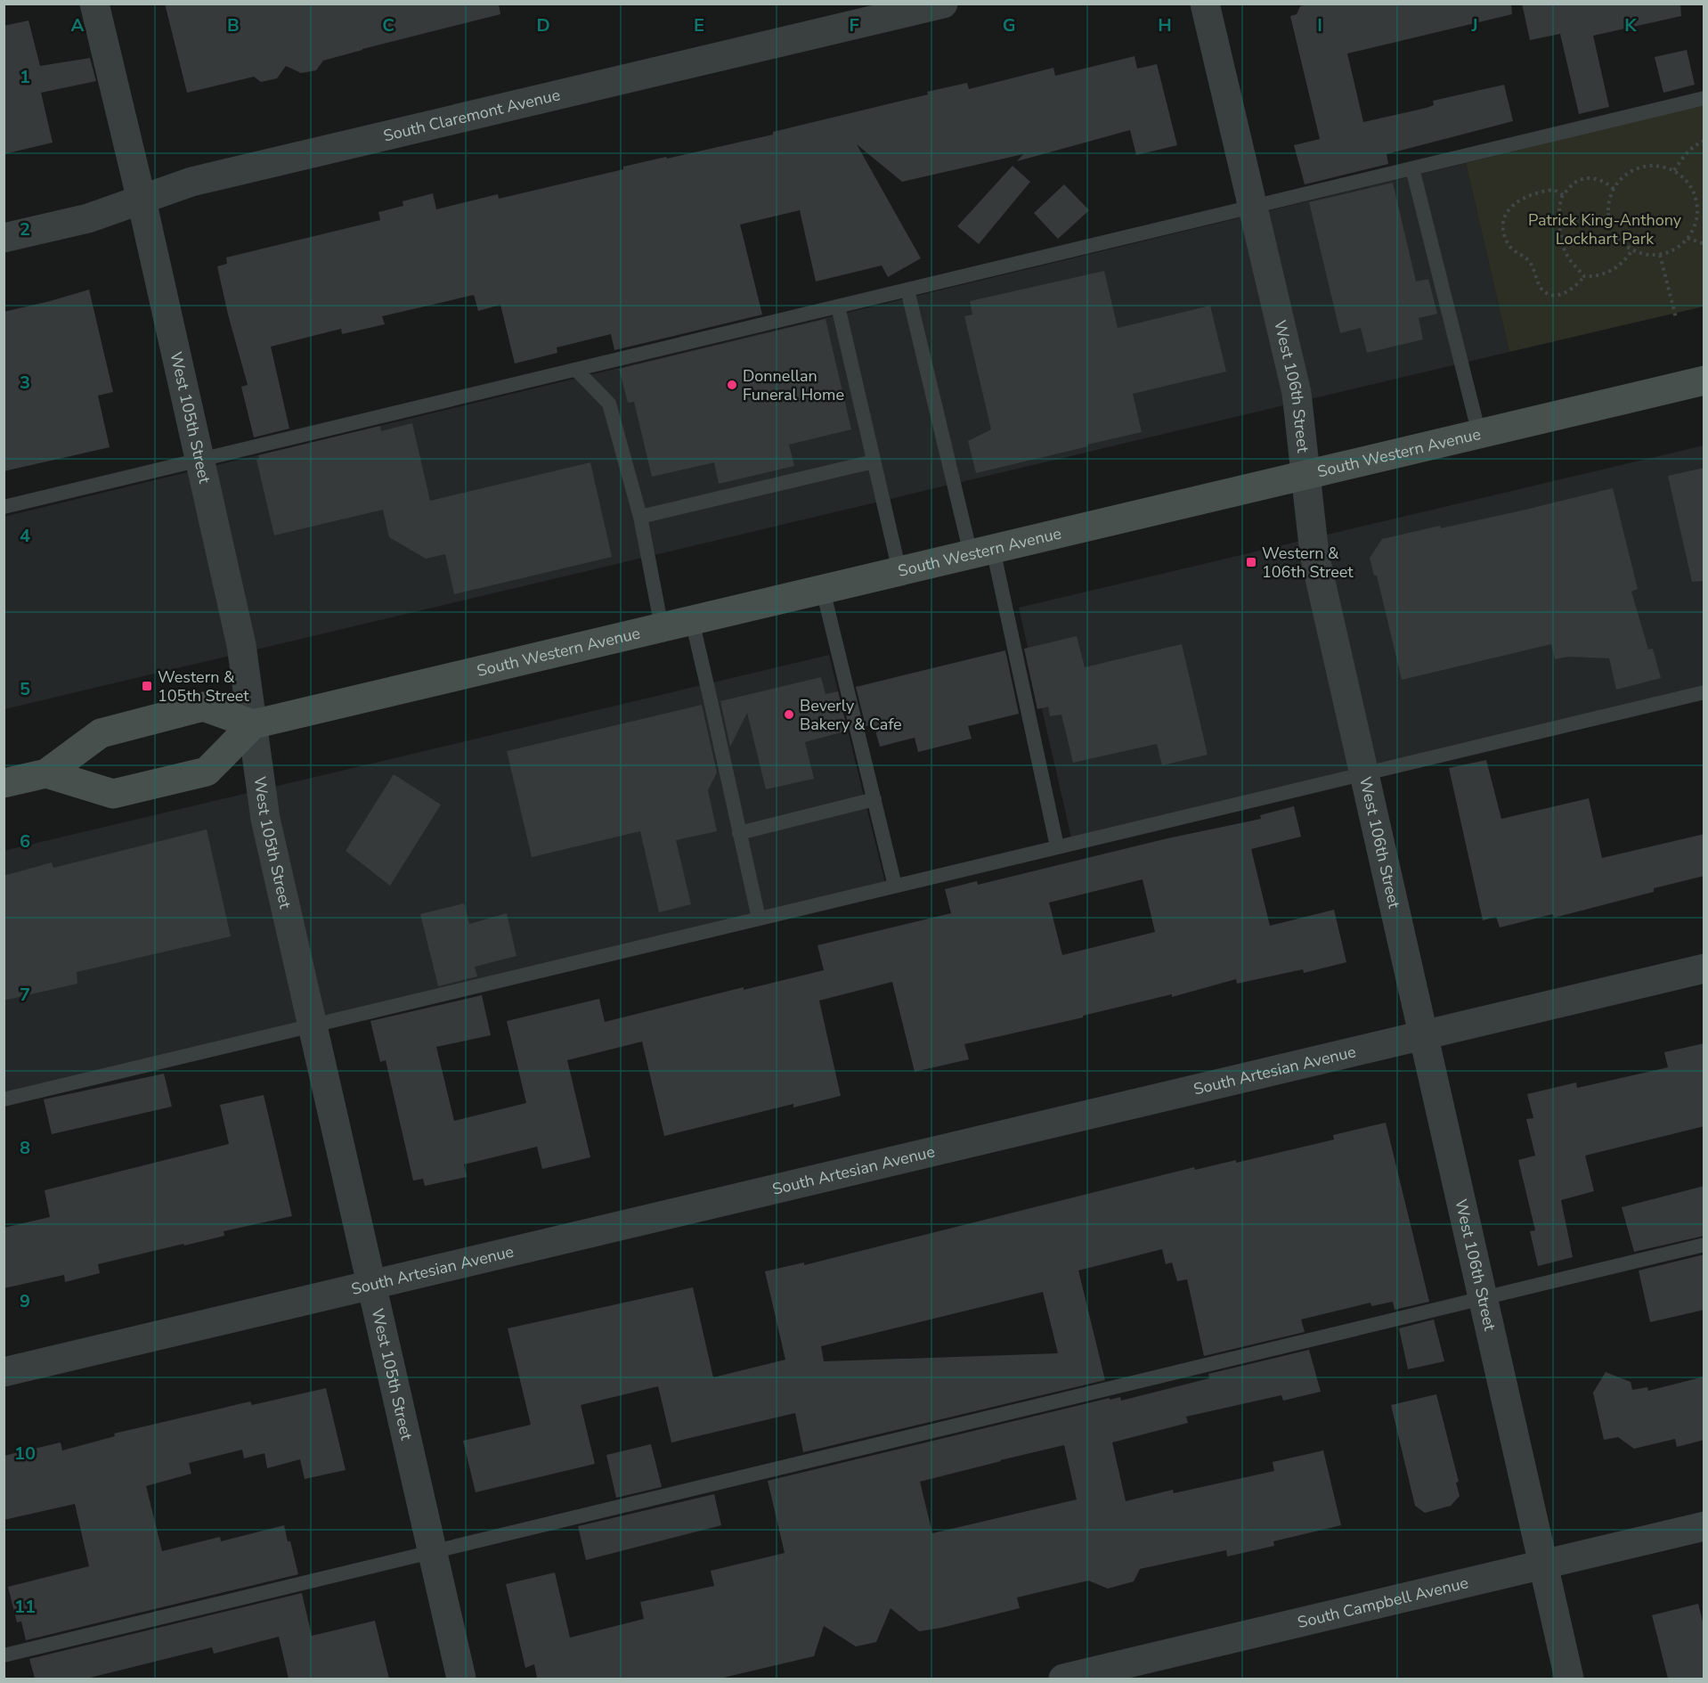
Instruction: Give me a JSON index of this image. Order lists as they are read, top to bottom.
{
  "streets": {
    "main road": ["South Western Avenue"],
    "street": [
      "South Claremont Avenue",
      "West 106th Street",
      "West 105th Street",
      "South Artesian Avenue",
      "South Campbell Avenue"
    ]
  },
  "crossings": [
    ["South Claremont Avenue", "West 105th Street"],
    ["West 106th Street", "South Western Avenue"],
    ["West 106th Street", "South Artesian Avenue"],
    ["West 106th Street", "South Campbell Avenue"],
    ["West 105th Street", "South Western Avenue"],
    ["West 105th Street", "South Artesian Avenue"]
  ],
  "parks": ["Patrick King-Anthony Lockhart Park"],
  "places": {
    "other": ["Donnellan Funeral Home", "Beverly Bakery & Cafe"],
    "transit": ["Western & 106th Street", "Western & 105th Street"]
  },
  "grid": {
    "columns": [
      "A",
      "B",
      "C",
      "D",
      "E",
      "F",
      "G",
      "H",
      "I",
      "J",
      "K"
    ],
    "rows": [
      "1",
      "2",
      "3",
      "4",
      "5",
      "6",
      "7",
      "8",
      "9",
      "10",
      "11"
    ]
  }
}
